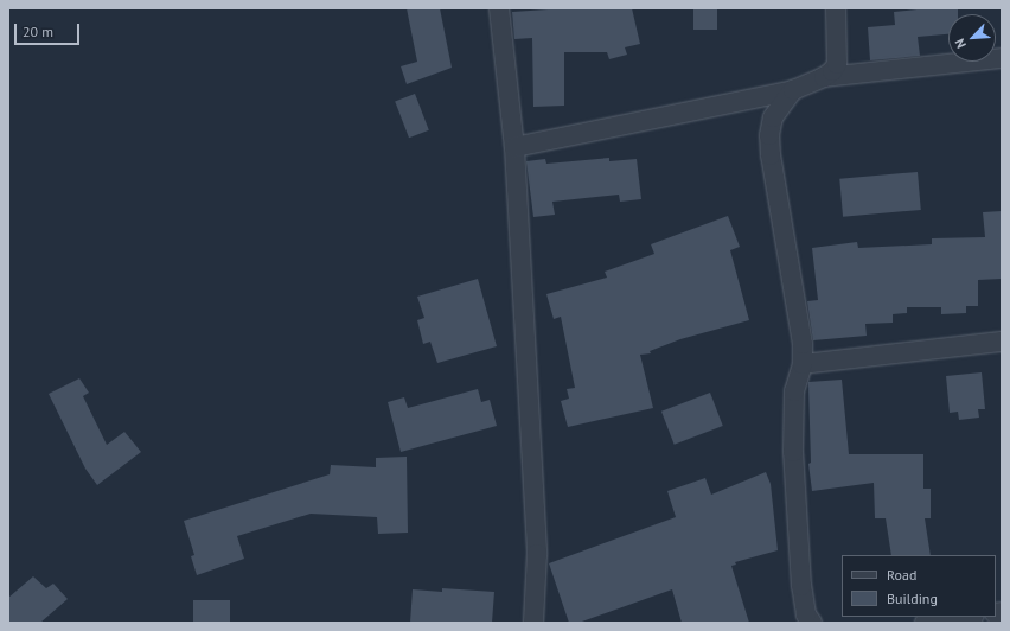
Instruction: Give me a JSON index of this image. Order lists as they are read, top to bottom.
{
  "legend": ["Road", "Building"],
  "scale_bar": "20 m",
  "north": "bottom left"
}
